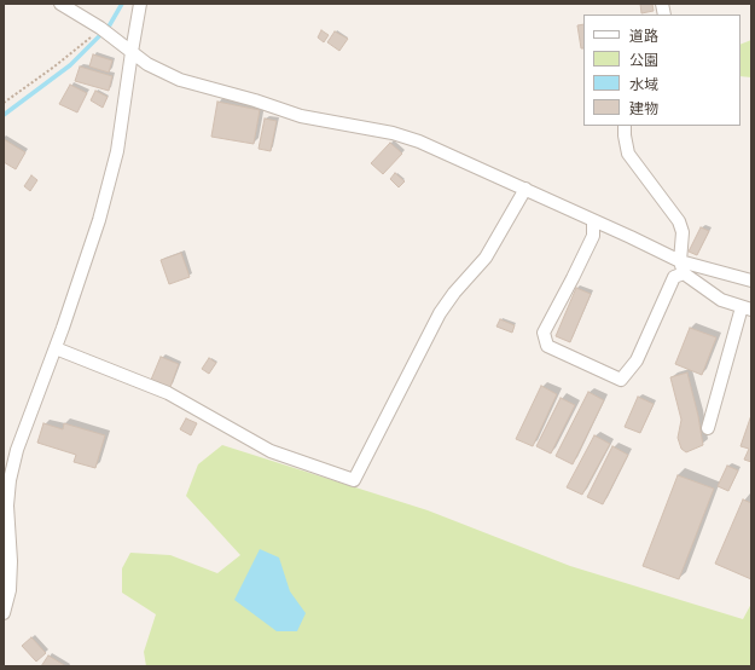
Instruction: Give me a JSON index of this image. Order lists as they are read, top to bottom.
{
  "legend": [
    "道路",
    "公園",
    "水域",
    "建物"
  ]
}
